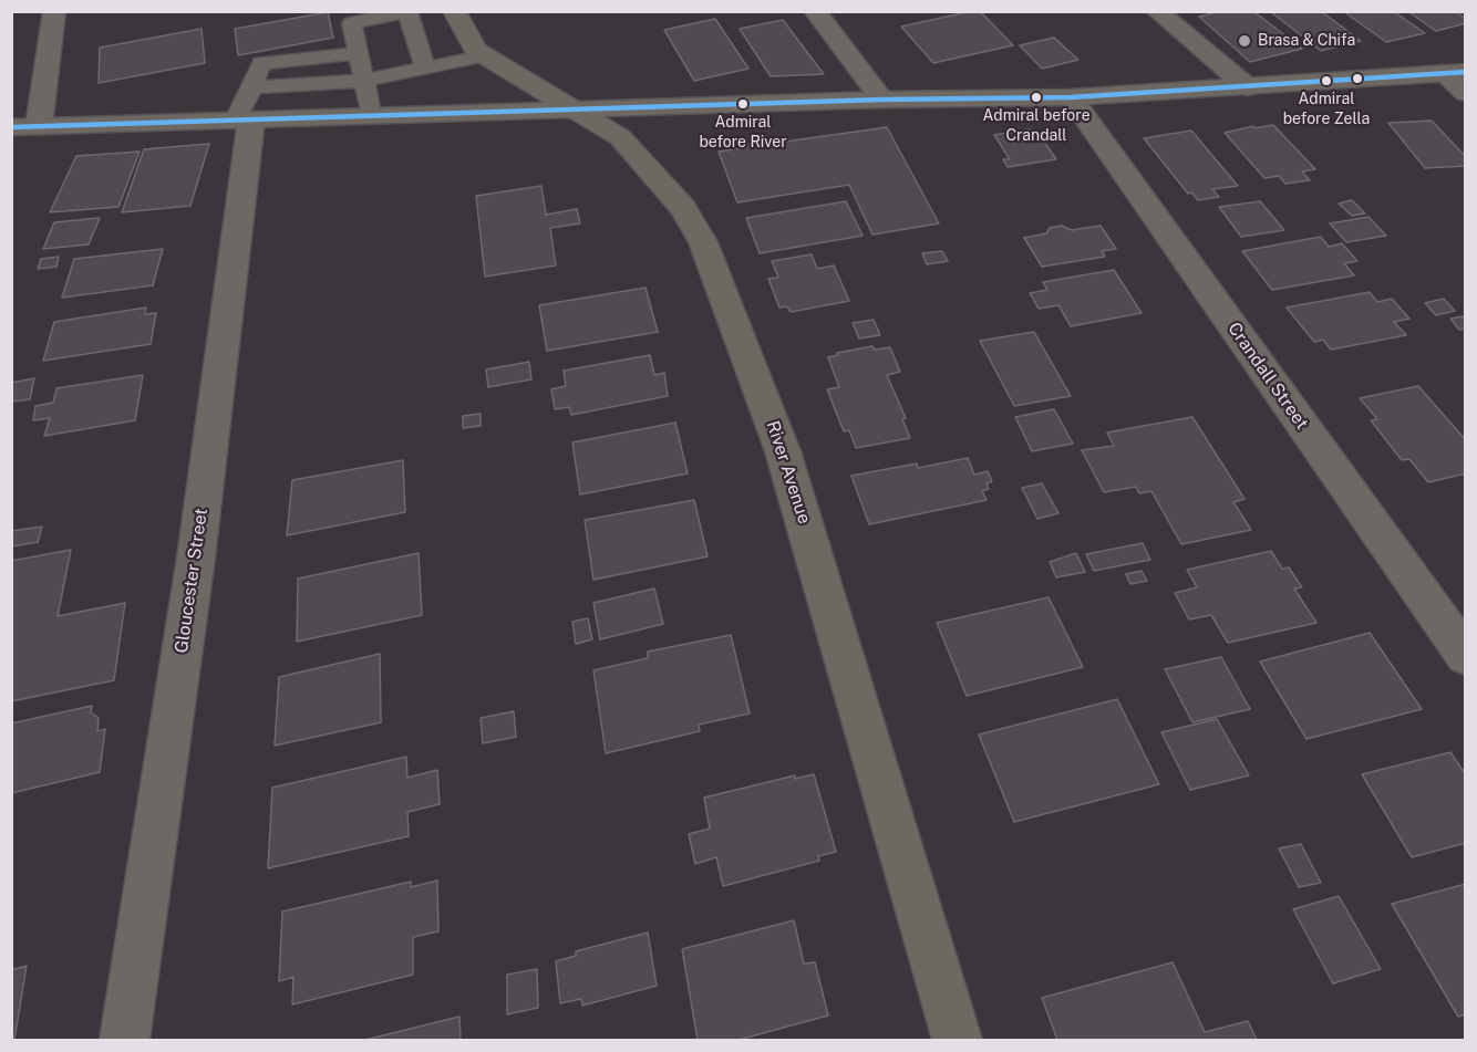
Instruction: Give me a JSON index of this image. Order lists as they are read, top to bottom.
{
  "streets": {
    "main road": ["River Avenue"],
    "street": ["Crandall Street", "Gloucester Street"]
  },
  "places": [
    "Brasa & Chifa",
    "Admiral before Zella",
    "Admiral before Crandall",
    "Admiral before River"
  ]
}
